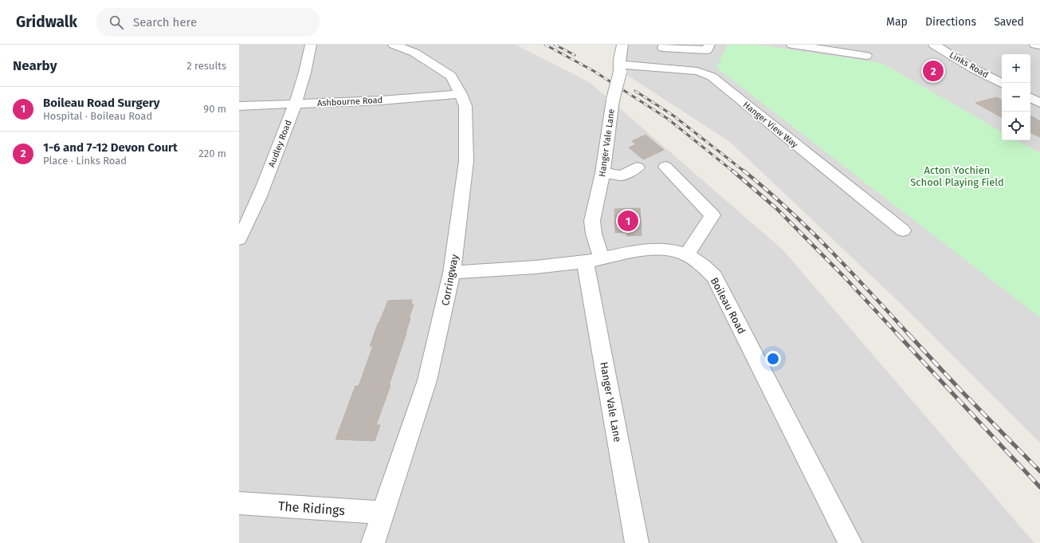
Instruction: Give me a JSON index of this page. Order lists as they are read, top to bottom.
{
  "streets": {
    "street": [
      "Links Road",
      "Ashbourne Road",
      "Hanger View Way",
      "Hanger Vale Lane",
      "Audley Road",
      "Corringway",
      "Boileau Road",
      "The Ridings"
    ]
  },
  "crossings": [
    ["Ashbourne Road", "Audley Road"],
    ["Ashbourne Road", "Corringway"],
    ["Hanger View Way", "Hanger Vale Lane"],
    ["Hanger Vale Lane", "Boileau Road"],
    ["Corringway", "Boileau Road"],
    ["Corringway", "The Ridings"]
  ],
  "parks": ["Acton Yochien School Playing Field"],
  "page": {
    "header": "Gridwalk",
    "search": "Search here",
    "nav": ["Map", "Directions", "Saved"],
    "heading": ["Nearby", "2 results"],
    "map_buttons": ["+", "−"],
    "pins": ["2", "1"],
    "list": [
      {
        "mark": "1",
        "name": "Boileau Road Surgery",
        "note": "Hospital · Boileau Road",
        "value": "90 m"
      },
      {
        "mark": "2",
        "name": "1-6 and 7-12 Devon Court",
        "note": "Place · Links Road",
        "value": "220 m"
      }
    ]
  }
}
